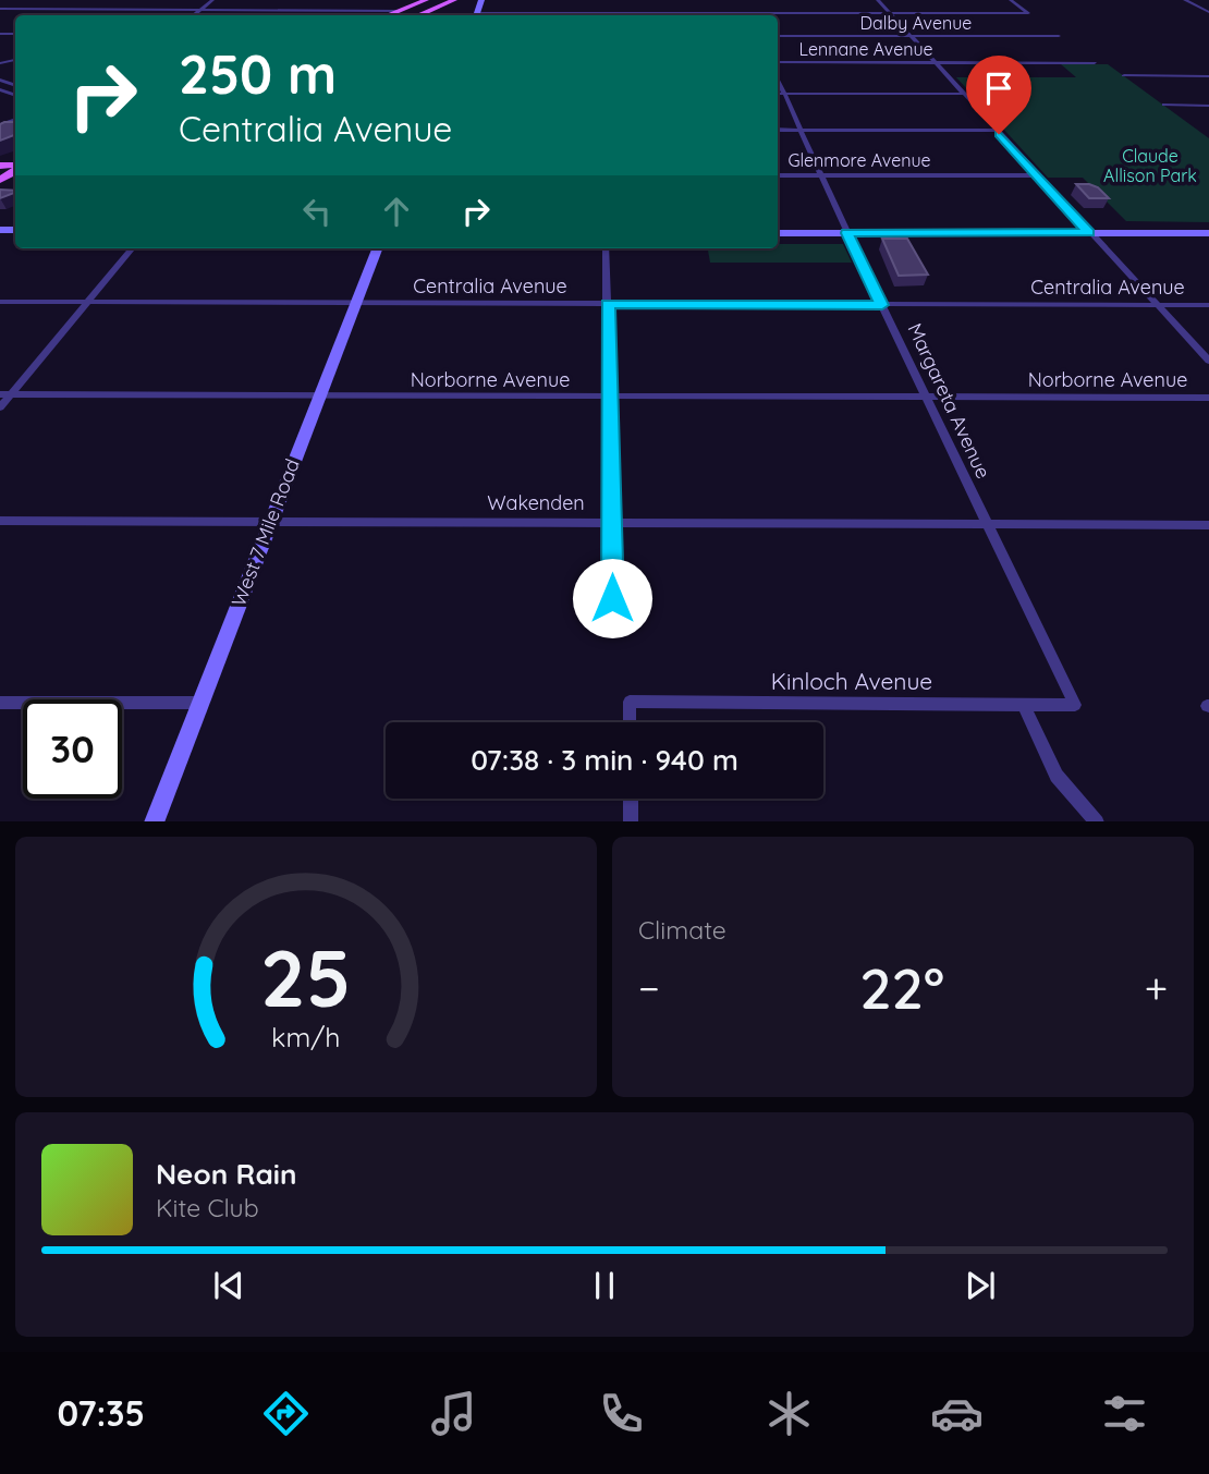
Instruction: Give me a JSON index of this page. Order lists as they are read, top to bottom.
{
  "streets": {
    "main road": ["West 7 Mile Road"],
    "street": [
      "Dalby Avenue",
      "Lennane Avenue",
      "Glenmore Avenue",
      "Centralia Avenue",
      "Norborne Avenue",
      "Margareta Avenue",
      "Wakenden",
      "Kinloch Avenue"
    ]
  },
  "crossings": [
    ["Glenmore Avenue", "Margareta Avenue"],
    ["Centralia Avenue", "Margareta Avenue"],
    ["Centralia Avenue", "West 7 Mile Road"],
    ["Norborne Avenue", "Margareta Avenue"],
    ["Norborne Avenue", "West 7 Mile Road"],
    ["Margareta Avenue", "Wakenden"],
    ["Margareta Avenue", "Kinloch Avenue"],
    ["Wakenden", "West 7 Mile Road"]
  ],
  "parks": ["Claude Allison Park"],
  "page": {
    "turn": ["250 m", "Centralia Avenue"],
    "limit": "30",
    "trip": "07:38 · 3 min · 940 m",
    "tile": "Climate",
    "heat": ["−", "22°", "+"],
    "song": ["Neon Rain", "Kite Club"],
    "tabs": "07:35",
    "gauge": ["25", "km/h"]
  }
}
